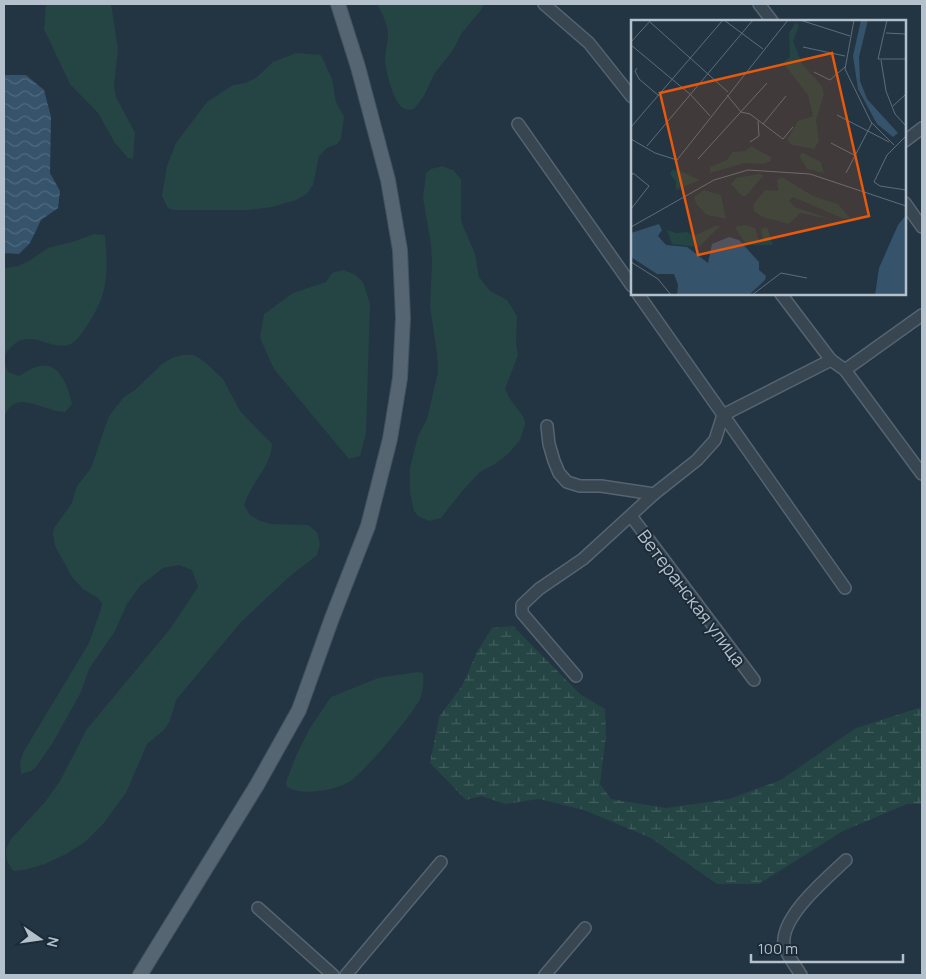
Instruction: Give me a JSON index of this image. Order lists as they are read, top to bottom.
{
  "streets": {
    "street": ["Ветеранская улица"]
  },
  "scale_bar": "100 m",
  "north": "right"
}
